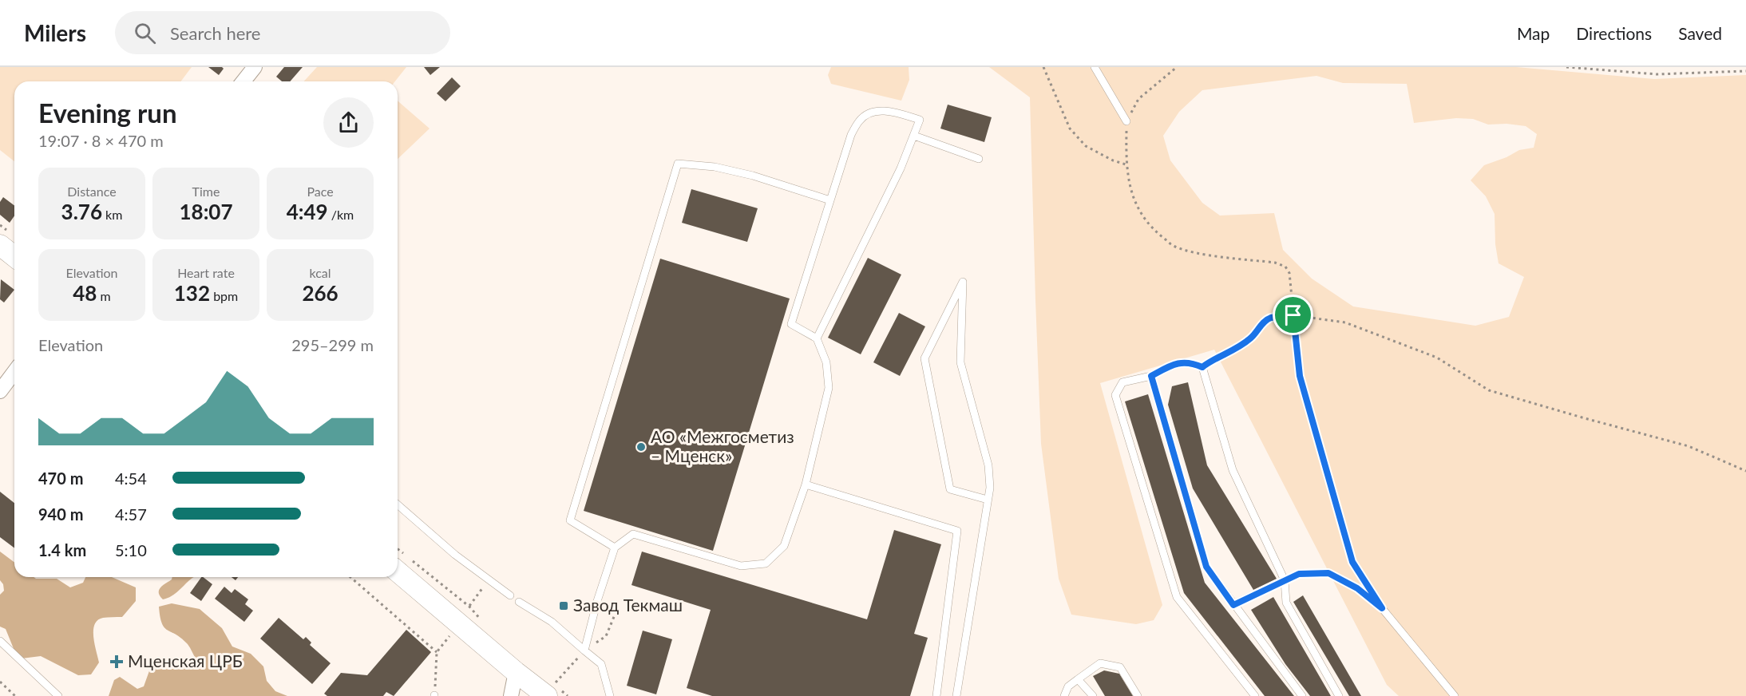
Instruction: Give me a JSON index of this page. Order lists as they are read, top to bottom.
{
  "places": {
    "other": ["АО «Межгосметиз – Мценск»"],
    "transit": ["Завод Текмаш"],
    "health": ["Мценская ЦРБ"]
  },
  "page": {
    "header": "Milers",
    "search": "Search here",
    "nav": ["Map", "Directions", "Saved"],
    "heading": ["Evening run", "19:07 · 8 × 470 m"],
    "stats": [
      ["Distance", "3.76 km"],
      ["Time", "18:07"],
      ["Pace", "4:49 /km"],
      ["Elevation", "48 m"],
      ["Heart rate", "132 bpm"],
      ["kcal", "266"]
    ],
    "chart": ["Elevation", "295–299 m"],
    "list": [
      {
        "name": "470 m",
        "note": "4:54"
      },
      {
        "name": "940 m",
        "note": "4:57"
      },
      {
        "name": "1.4 km",
        "note": "5:10"
      }
    ]
  }
}
